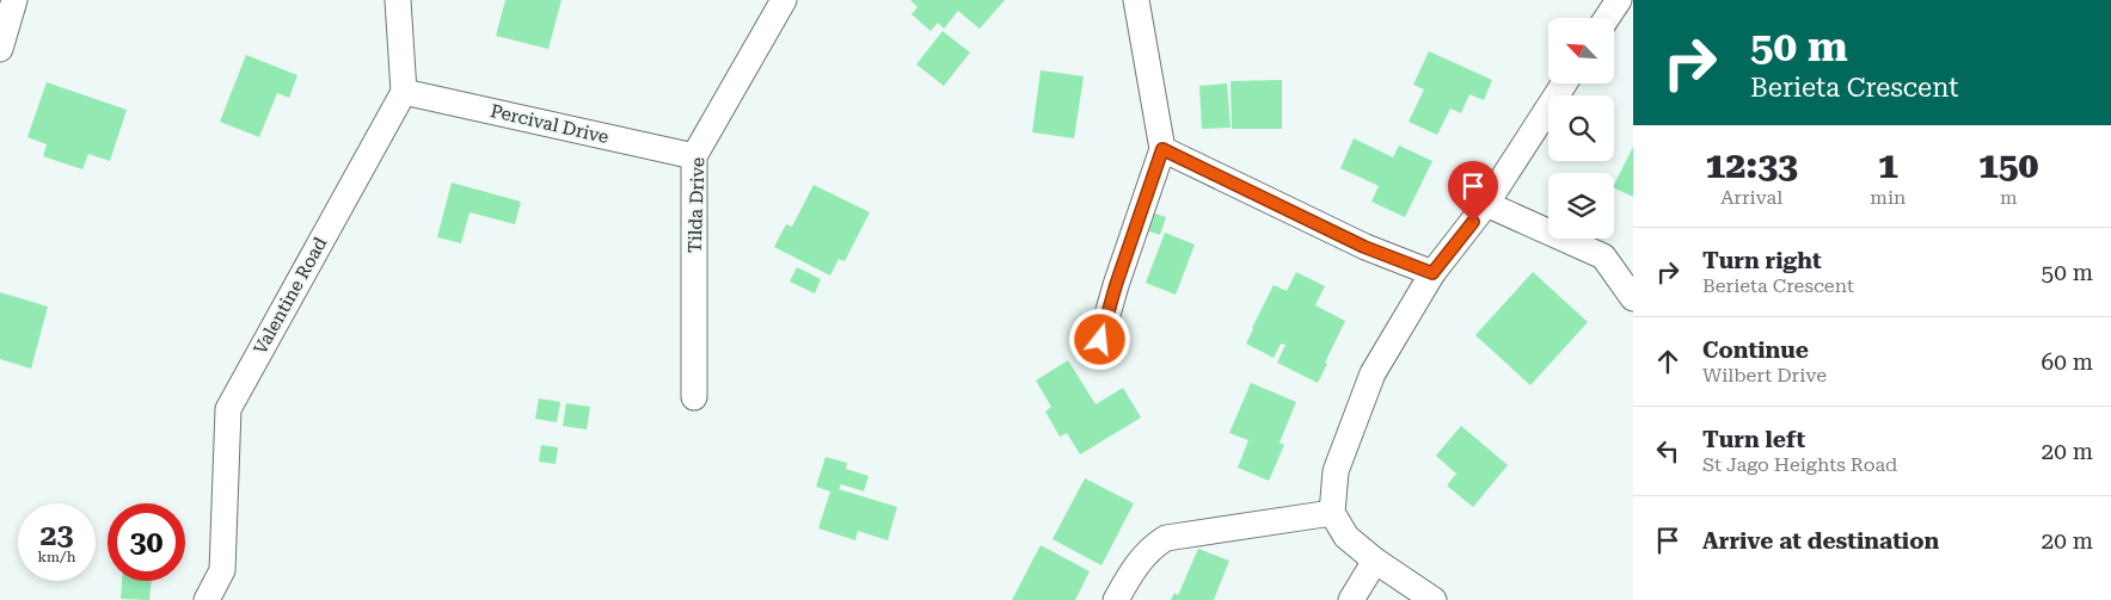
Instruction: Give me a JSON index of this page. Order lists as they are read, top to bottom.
{
  "streets": {
    "street": ["Percival Drive", "Tilda Drive", "Valentine Road"]
  },
  "crossings": [
    ["Percival Drive", "Tilda Drive"],
    ["Percival Drive", "Valentine Road"]
  ],
  "north": "top left",
  "page": {
    "turn": ["50 m", "Berieta Crescent"],
    "eta": [
      "12:33",
      "Arrival",
      "1",
      "min",
      "150",
      "m"
    ],
    "list": [
      {
        "name": "Turn right",
        "note": "Berieta Crescent",
        "value": "50 m"
      },
      {
        "name": "Continue",
        "note": "Wilbert Drive",
        "value": "60 m"
      },
      {
        "name": "Turn left",
        "note": "St Jago Heights Road",
        "value": "20 m"
      },
      {
        "name": "Arrive at destination",
        "value": "20 m"
      }
    ],
    "speed": "23 km/h",
    "limit": "30"
  }
}
